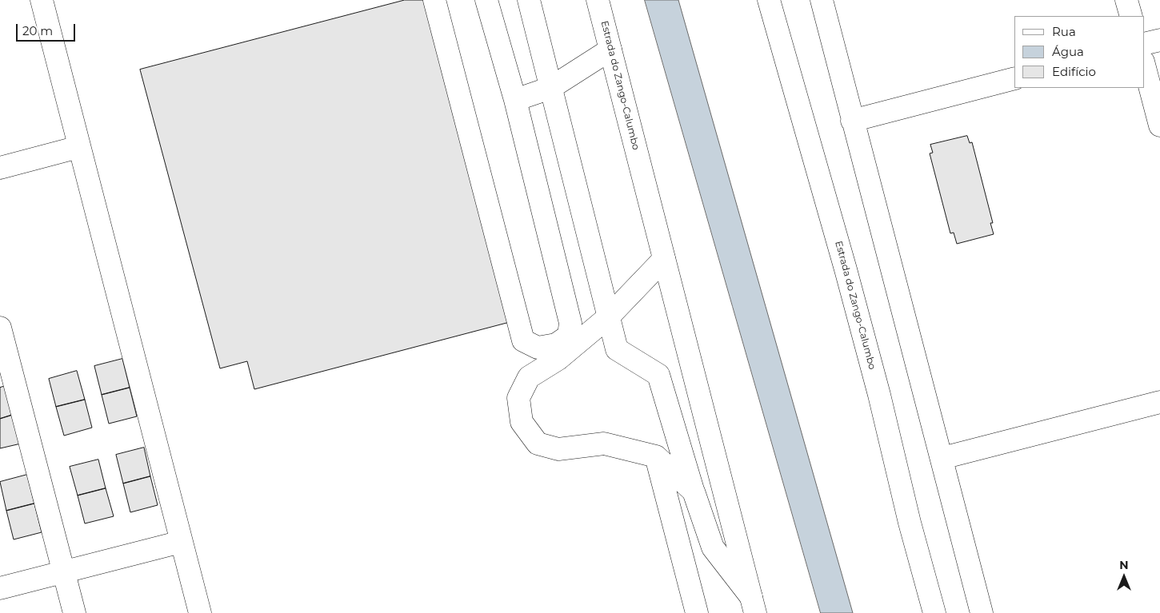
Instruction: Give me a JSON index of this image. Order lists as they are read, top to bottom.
{
  "streets": {
    "street": ["Estrada do Zango-Calumbo"]
  },
  "legend": ["Rua", "Água", "Edifício"],
  "scale_bar": "20 m",
  "north": "top"
}
